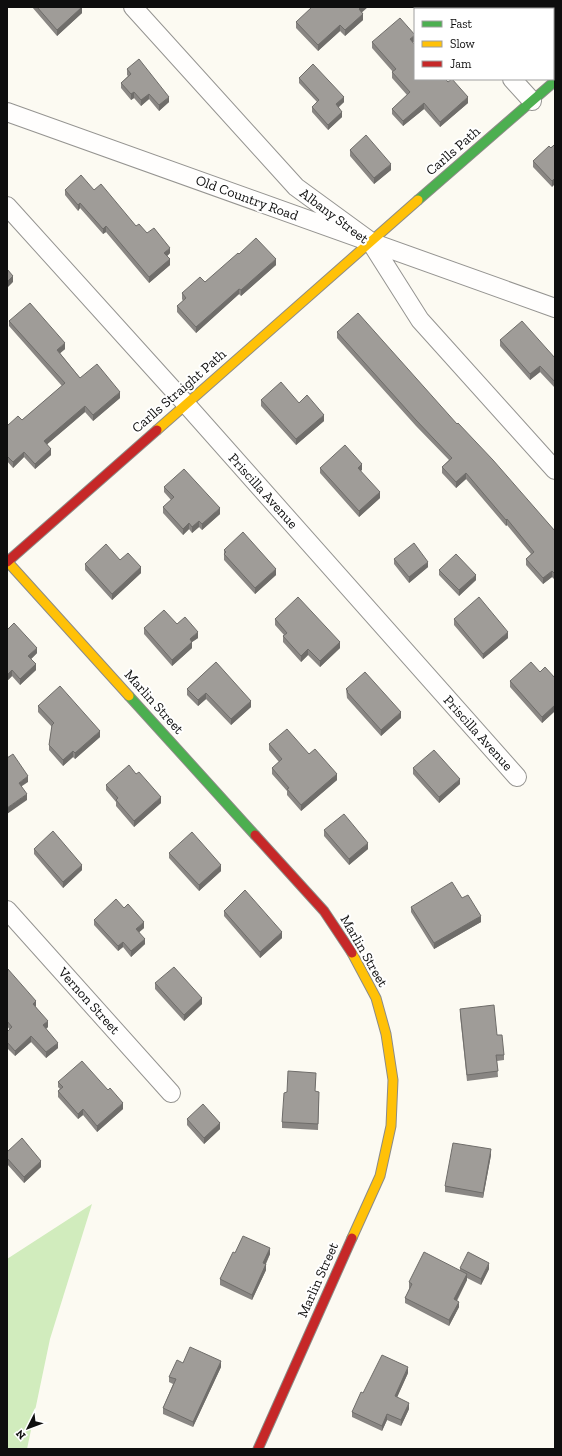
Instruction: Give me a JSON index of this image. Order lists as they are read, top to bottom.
{
  "streets": {
    "street": [
      "Carlls Path",
      "Old Country Road",
      "Albany Street",
      "Carlls Straight Path",
      "Priscilla Avenue",
      "Marlin Street",
      "Vernon Street"
    ]
  },
  "crossings": [
    ["Carlls Path", "Old Country Road"],
    ["Carlls Path", "Albany Street"],
    ["Carlls Path", "Carlls Straight Path"],
    ["Old Country Road", "Albany Street"],
    ["Old Country Road", "Carlls Straight Path"],
    ["Albany Street", "Carlls Straight Path"],
    ["Carlls Straight Path", "Priscilla Avenue"],
    ["Carlls Straight Path", "Marlin Street"]
  ],
  "legend": ["Fast", "Slow", "Jam"],
  "north": "bottom left"
}
